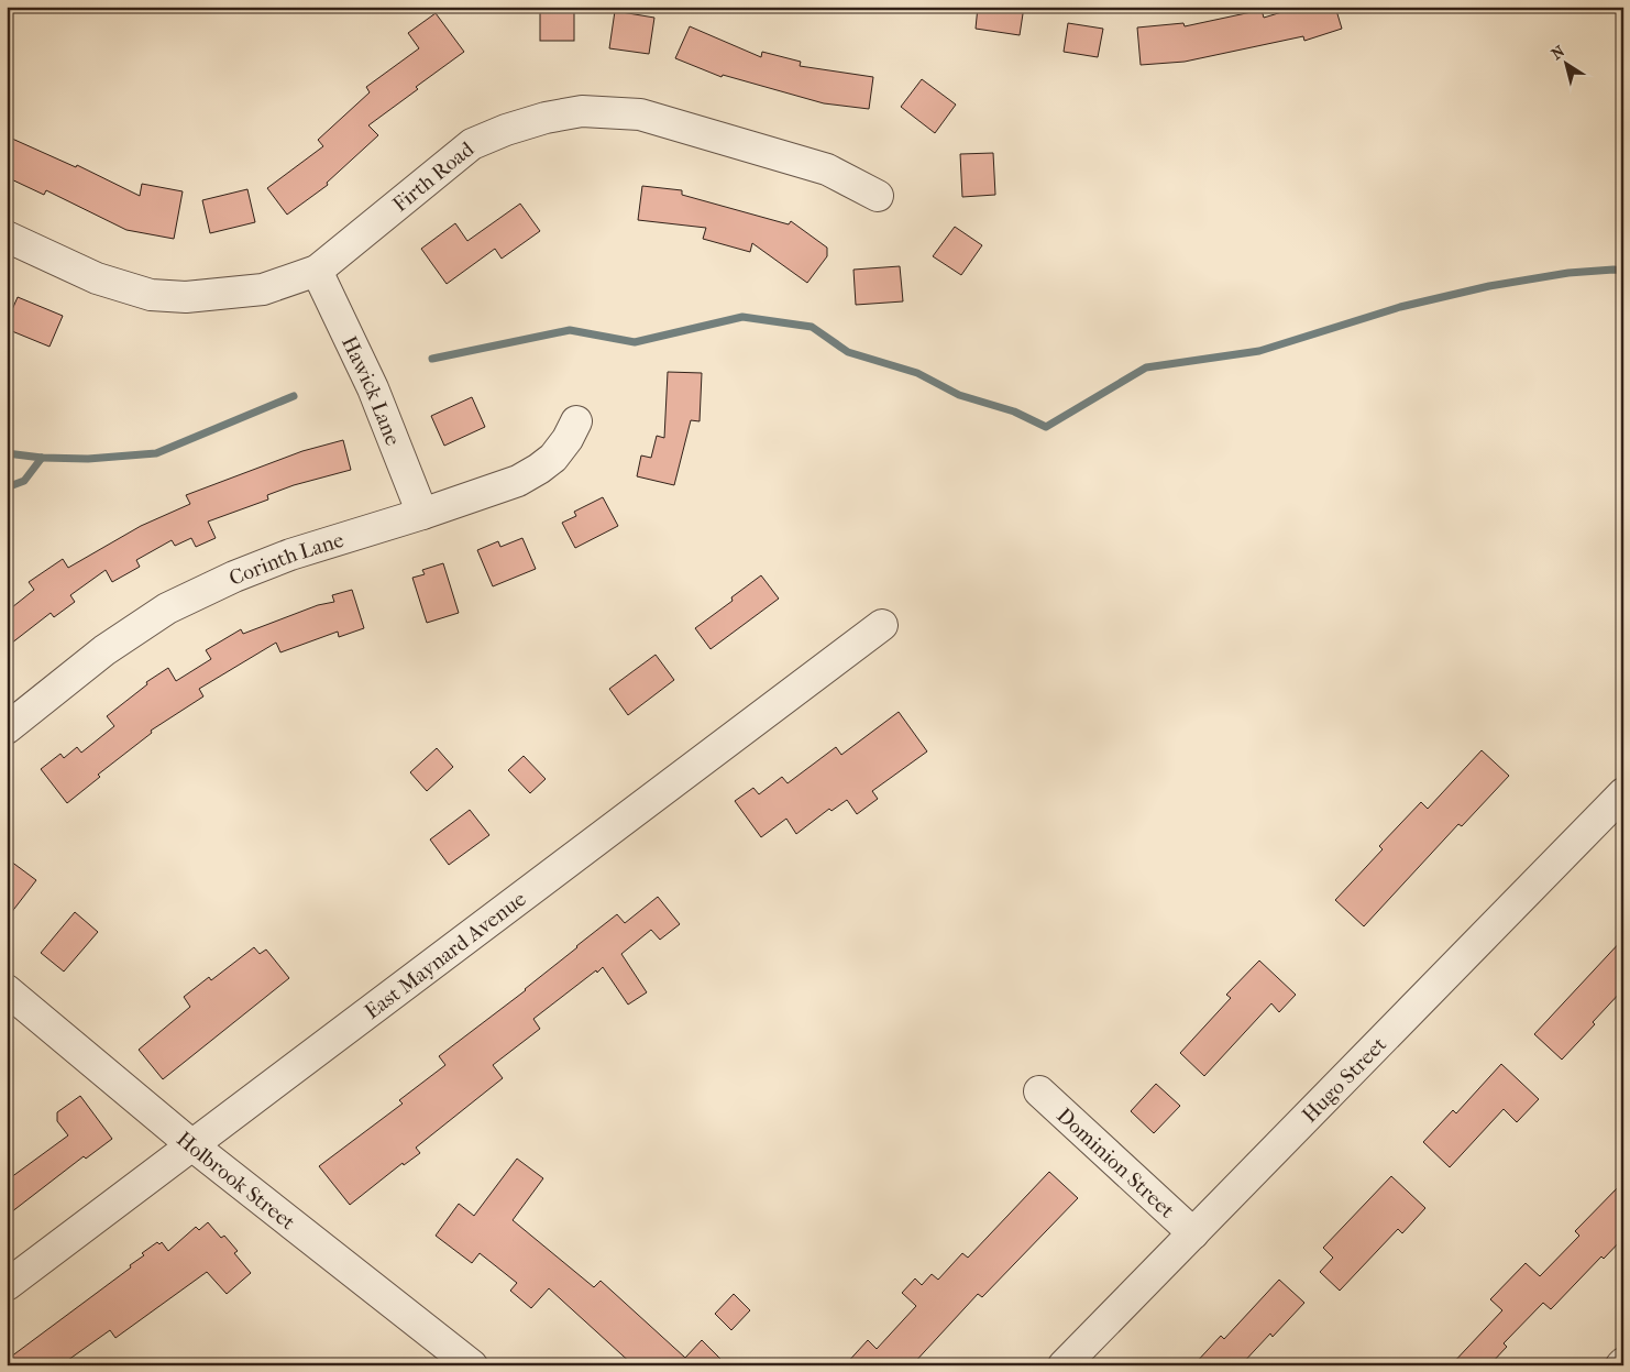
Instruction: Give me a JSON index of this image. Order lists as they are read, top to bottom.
{
  "streets": {
    "street": [
      "Firth Road",
      "Hawick Lane",
      "Corinth Lane",
      "East Maynard Avenue",
      "Hugo Street",
      "Dominion Street",
      "Holbrook Street"
    ]
  },
  "crossings": [
    ["Firth Road", "Hawick Lane"],
    ["Hawick Lane", "Corinth Lane"],
    ["East Maynard Avenue", "Holbrook Street"],
    ["Hugo Street", "Dominion Street"]
  ],
  "north": "top left"
}
